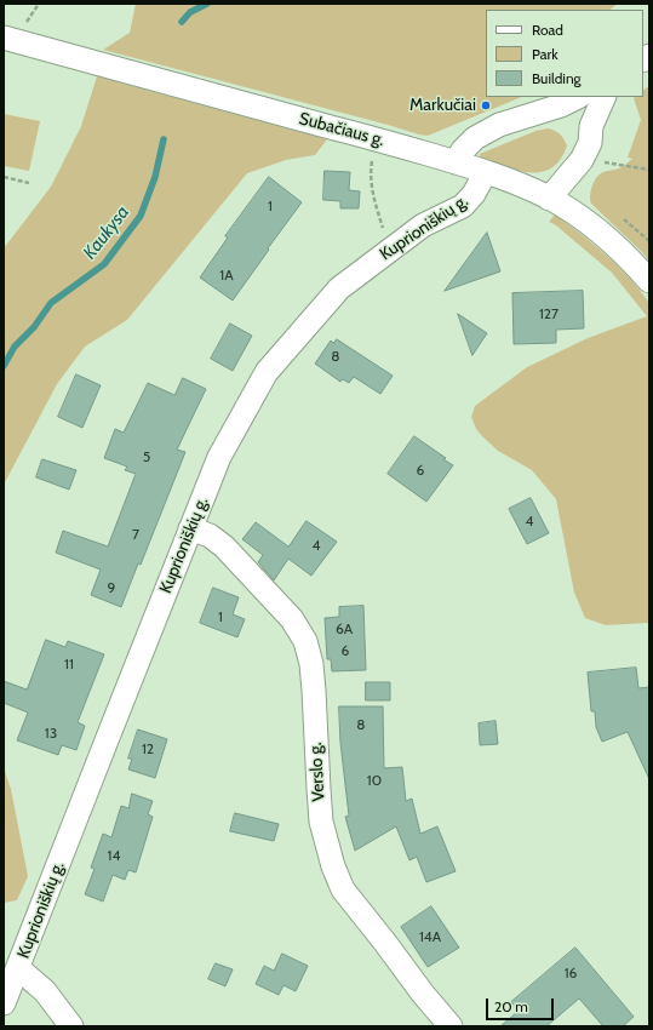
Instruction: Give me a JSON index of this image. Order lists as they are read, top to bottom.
{
  "streets": {
    "street": ["Subačiaus g.", "Kuprioniškių g.", "Verslo g."]
  },
  "crossings": [
    ["Subačiaus g.", "Kuprioniškių g."],
    ["Kuprioniškių g.", "Verslo g."]
  ],
  "water": ["Kaukysa"],
  "places": ["Markučiai"],
  "house_numbers": [
    "1",
    "1A",
    "127",
    "8",
    "5",
    "6",
    "4",
    "7",
    "4",
    "9",
    "1",
    "6A",
    "6",
    "11",
    "8",
    "13",
    "12",
    "10",
    "14",
    "14A",
    "16"
  ],
  "legend": ["Road", "Park", "Building"],
  "scale_bar": "20 m"
}
